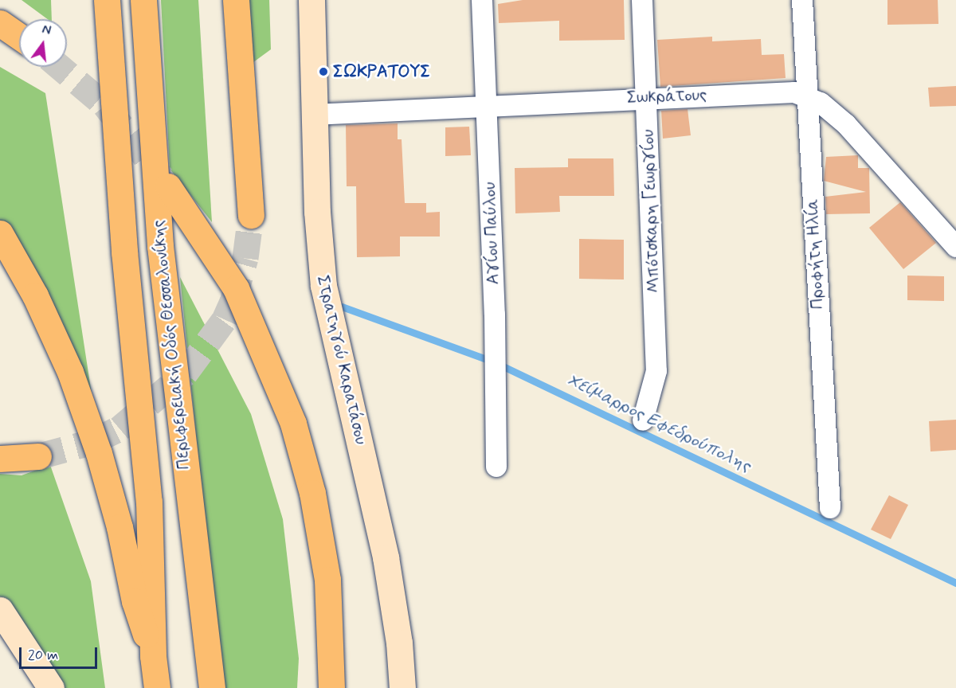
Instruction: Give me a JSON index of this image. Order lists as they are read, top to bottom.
{
  "streets": {
    "highway": ["Περιφερειακή Οδός Θεσσαλονίκης"],
    "street": [
      "Σωκράτους",
      "Μπότσκαρη Γεωργίου",
      "Αγίου Παύλου",
      "Προφήτη Ηλία",
      "Στρατηγού Καρατάσου"
    ]
  },
  "crossings": [
    ["Σωκράτους", "Μπότσκαρη Γεωργίου"],
    ["Σωκράτους", "Αγίου Παύλου"],
    ["Σωκράτους", "Προφήτη Ηλία"],
    ["Σωκράτους", "Στρατηγού Καρατάσου"]
  ],
  "water": ["Χείμαρρος Εφεδρούπολης"],
  "places": ["ΣΩΚΡΑΤΟΥΣ"],
  "scale_bar": "20 m",
  "north": "top"
}
